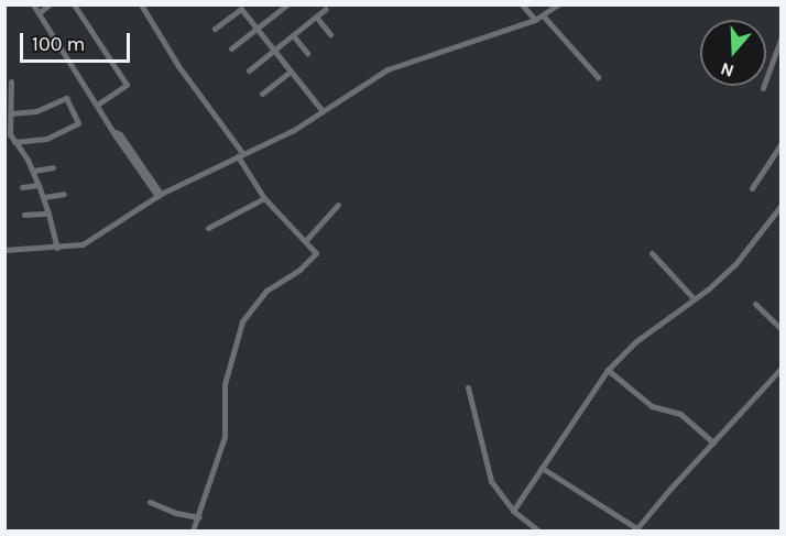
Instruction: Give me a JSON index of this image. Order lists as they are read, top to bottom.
{
  "scale_bar": "100 m",
  "north": "bottom"
}
